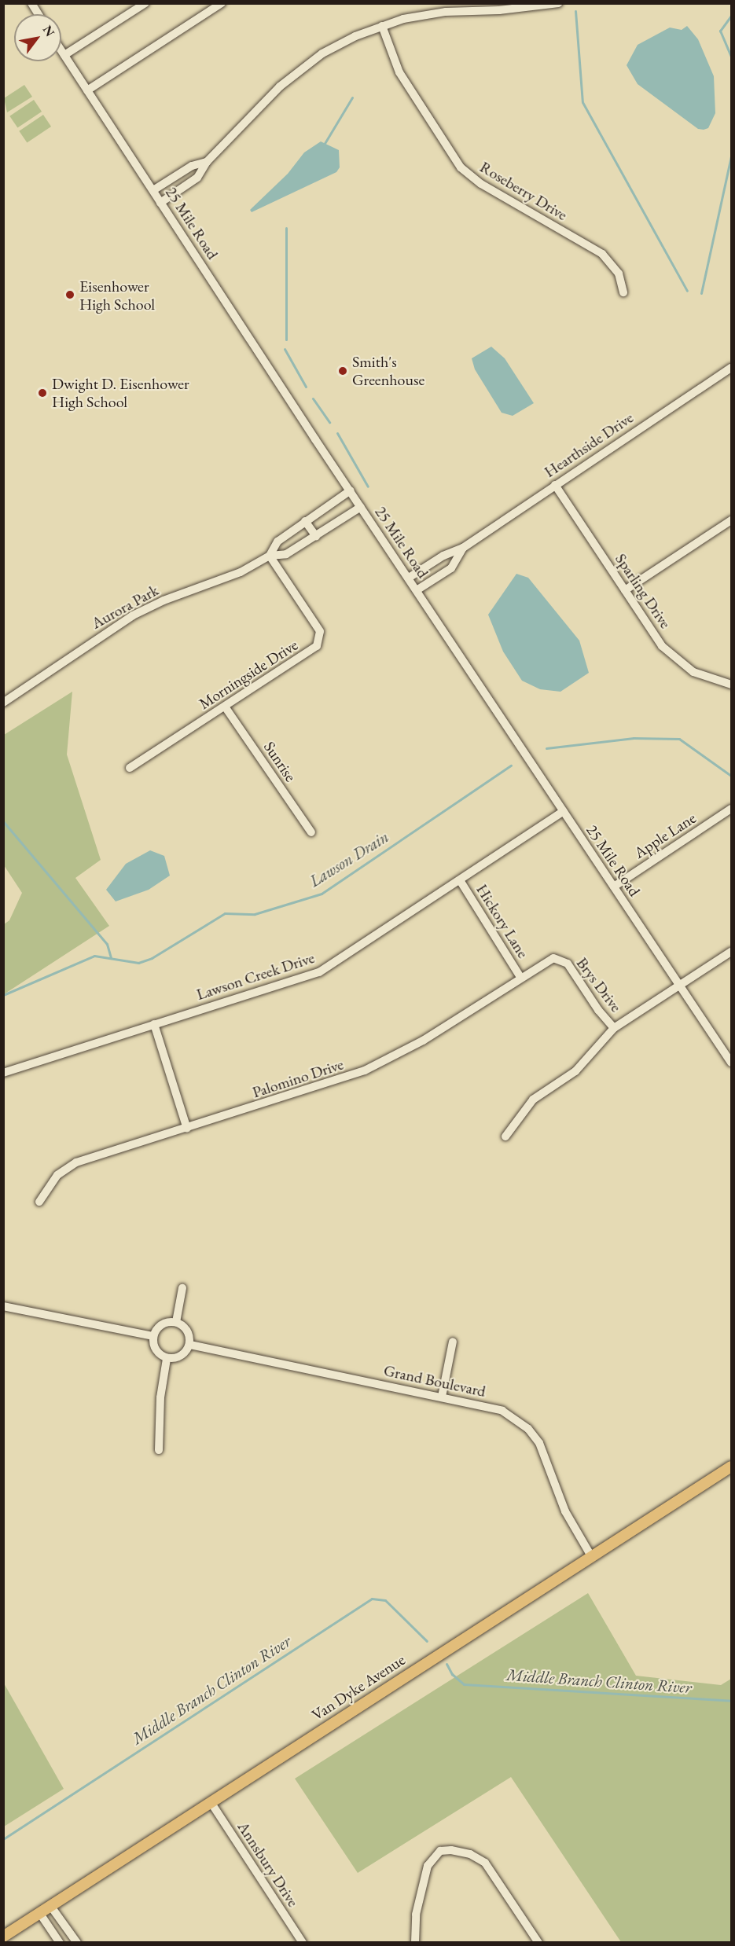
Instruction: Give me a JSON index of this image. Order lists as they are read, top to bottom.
{
  "streets": {
    "main road": ["Van Dyke Avenue"],
    "street": [
      "Roseberry Drive",
      "25 Mile Road",
      "Hearthside Drive",
      "Sparling Drive",
      "Aurora Park",
      "Morningside Drive",
      "Sunrise",
      "Apple Lane",
      "Hickory Lane",
      "Lawson Creek Drive",
      "Brys Drive",
      "Palomino Drive",
      "Grand Boulevard",
      "Annsbury Drive"
    ]
  },
  "crossings": [
    ["25 Mile Road", "Hearthside Drive"],
    ["25 Mile Road", "Aurora Park"],
    ["25 Mile Road", "Apple Lane"],
    ["25 Mile Road", "Lawson Creek Drive"],
    ["Hearthside Drive", "Sparling Drive"],
    ["Aurora Park", "Morningside Drive"],
    ["Morningside Drive", "Sunrise"],
    ["Hickory Lane", "Lawson Creek Drive"],
    ["Hickory Lane", "Palomino Drive"],
    ["Brys Drive", "Palomino Drive"],
    ["Grand Boulevard", "Van Dyke Avenue"],
    ["Van Dyke Avenue", "Annsbury Drive"]
  ],
  "water": ["Lawson Drain", "Middle Branch Clinton River"],
  "places": ["Eisenhower High School", "Smith's Greenhouse", "Dwight D. Eisenhower High School"],
  "north": "top right"
}
